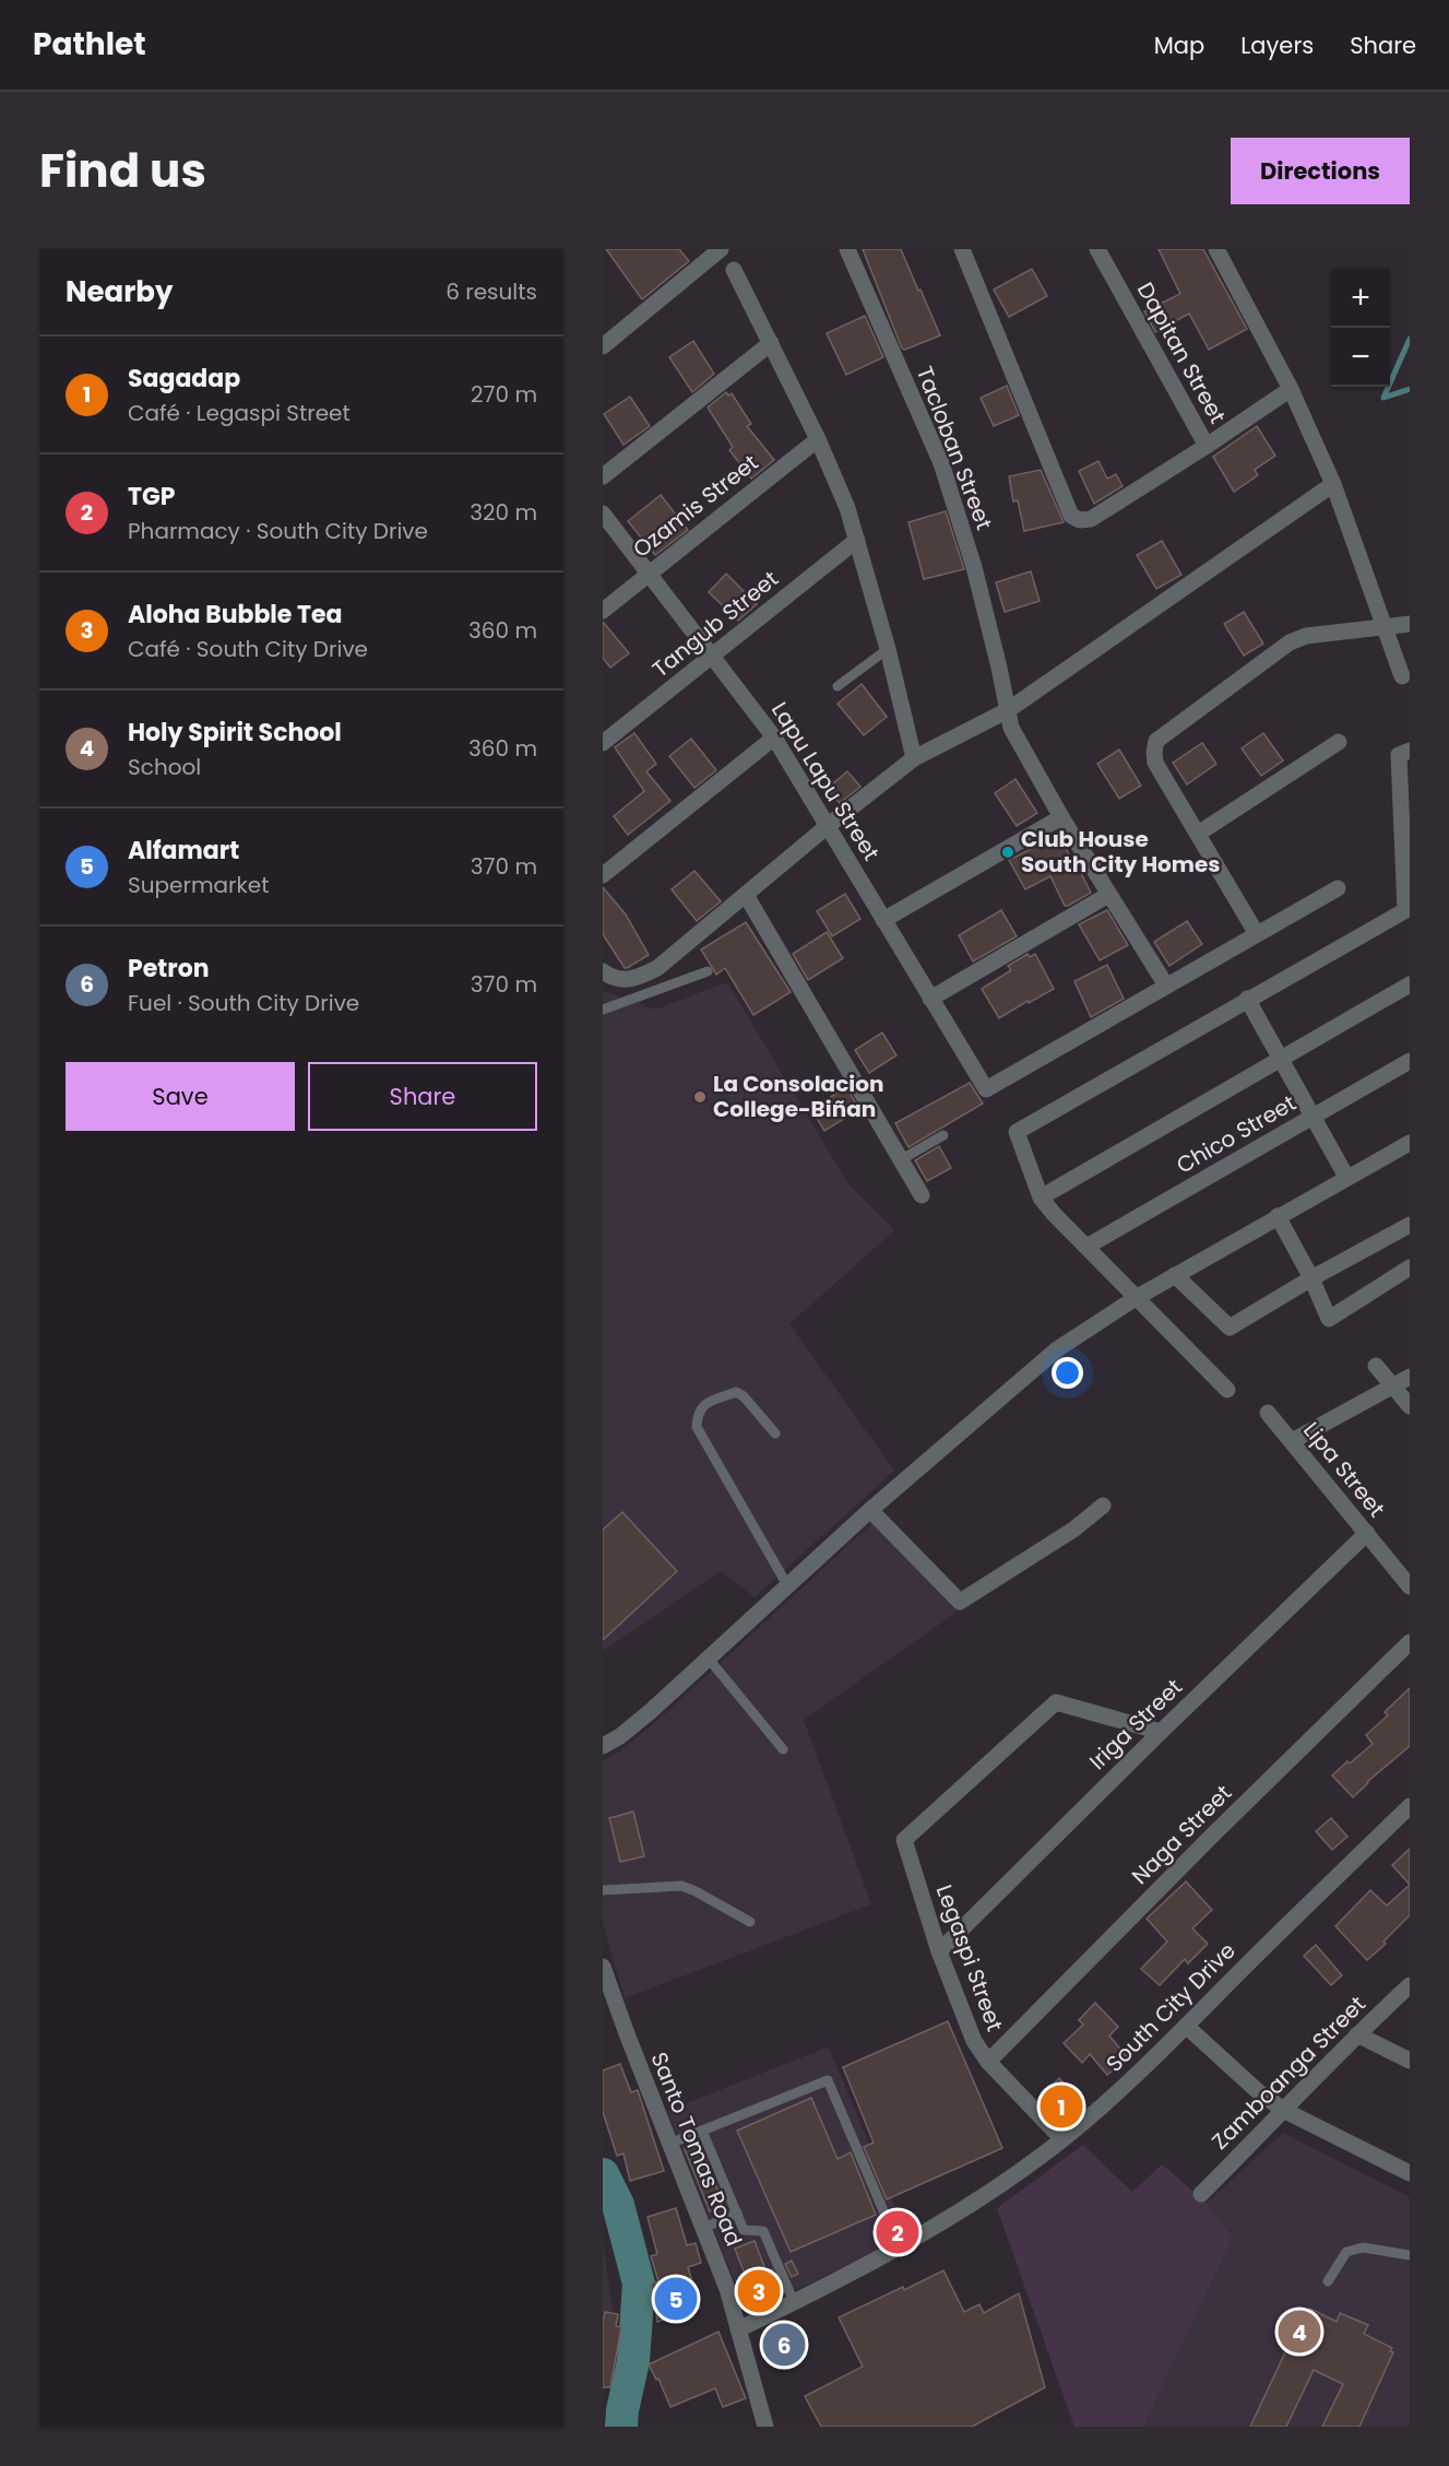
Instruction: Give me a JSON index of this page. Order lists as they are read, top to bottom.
{
  "streets": {
    "street": [
      "Dapitan Street",
      "Tacloban Street",
      "Ozamis Street",
      "Tangub Street",
      "Lapu Lapu Street",
      "Chico Street",
      "Lipa Street",
      "Iriga Street",
      "Naga Street",
      "Legaspi Street",
      "South City Drive",
      "Zamboanga Street",
      "Santo Tomas Road"
    ]
  },
  "crossings": [
    ["Tacloban Street", "Lapu Lapu Street"],
    ["Ozamis Street", "Lapu Lapu Street"],
    ["Tangub Street", "Lapu Lapu Street"],
    ["Lipa Street", "Iriga Street"],
    ["Iriga Street", "Legaspi Street"],
    ["Naga Street", "Legaspi Street"],
    ["Legaspi Street", "South City Drive"],
    ["South City Drive", "Santo Tomas Road"]
  ],
  "places": ["Club House South City Homes", "La Consolacion College-Biñan"],
  "page": {
    "header": "Pathlet",
    "nav": ["Map", "Layers", "Share"],
    "title": "Find us",
    "buttons": [
      "Directions",
      ["Save", "Share"]
    ],
    "heading": ["Nearby", "6 results"],
    "map_buttons": ["+", "−"],
    "list": [
      {
        "mark": "1",
        "name": "Sagadap",
        "note": "Café · Legaspi Street",
        "value": "270 m"
      },
      {
        "mark": "2",
        "name": "TGP",
        "note": "Pharmacy · South City Drive",
        "value": "320 m"
      },
      {
        "mark": "3",
        "name": "Aloha Bubble Tea",
        "note": "Café · South City Drive",
        "value": "360 m"
      },
      {
        "mark": "4",
        "name": "Holy Spirit School",
        "note": "School",
        "value": "360 m"
      },
      {
        "mark": "5",
        "name": "Alfamart",
        "note": "Supermarket",
        "value": "370 m"
      },
      {
        "mark": "6",
        "name": "Petron",
        "note": "Fuel · South City Drive",
        "value": "370 m"
      }
    ],
    "pins": [
      "1",
      "2",
      "3",
      "5",
      "4",
      "6"
    ]
  }
}
